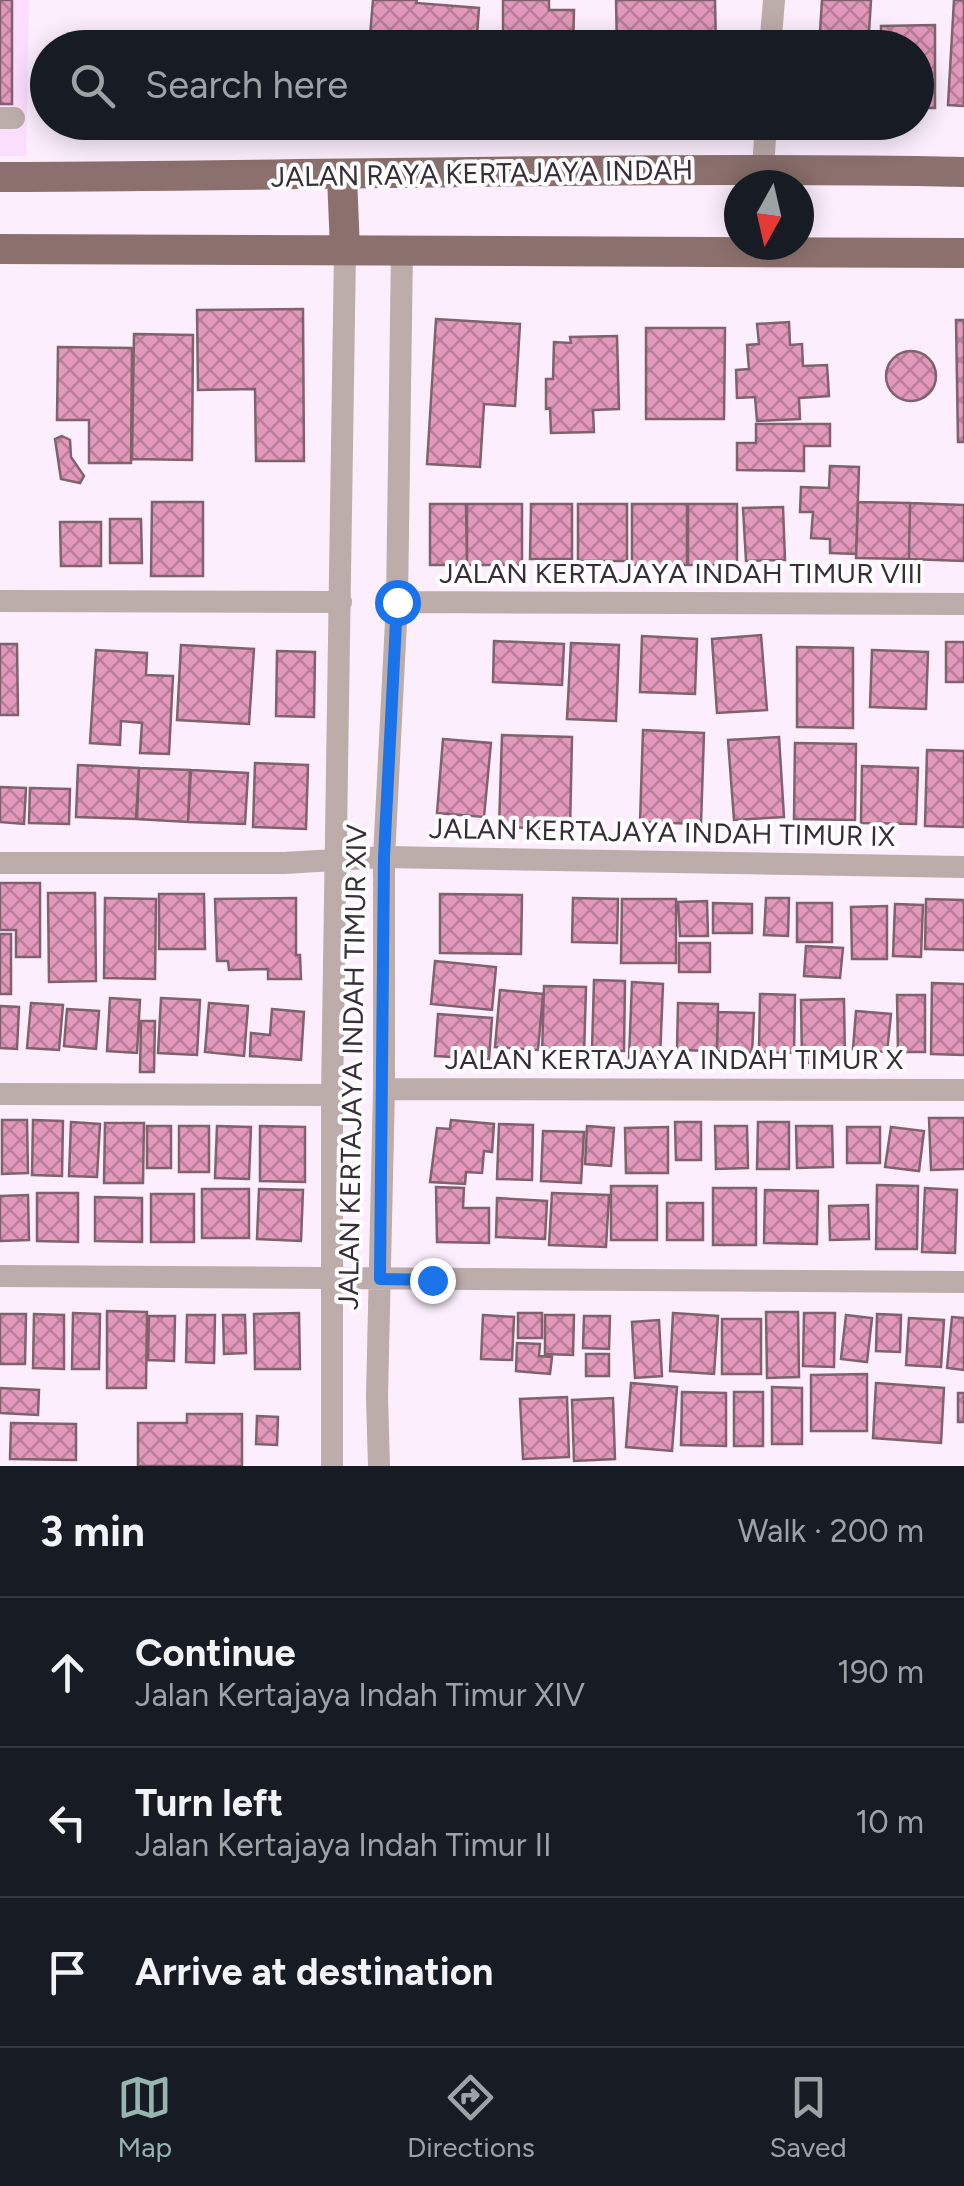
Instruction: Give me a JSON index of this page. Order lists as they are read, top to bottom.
{
  "streets": {
    "main road": ["JALAN RAYA KERTAJAYA INDAH"],
    "street": [
      "JALAN KERTAJAYA INDAH TIMUR VIII",
      "JALAN KERTAJAYA INDAH TIMUR IX",
      "JALAN KERTAJAYA INDAH TIMUR X",
      "JALAN KERTAJAYA INDAH TIMUR XIV"
    ]
  },
  "crossings": [
    ["JALAN KERTAJAYA INDAH TIMUR VIII", "JALAN KERTAJAYA INDAH TIMUR XIV"],
    ["JALAN KERTAJAYA INDAH TIMUR IX", "JALAN KERTAJAYA INDAH TIMUR XIV"],
    ["JALAN KERTAJAYA INDAH TIMUR X", "JALAN KERTAJAYA INDAH TIMUR XIV"]
  ],
  "north": "bottom",
  "page": {
    "search": "Search here",
    "heading": ["3 min", "Walk · 200 m"],
    "list": [
      ["Continue", "Jalan Kertajaya Indah Timur XIV", "190 m"],
      ["Turn left", "Jalan Kertajaya Indah Timur II", "10 m"],
      "Arrive at destination"
    ],
    "nav": ["Map", "Directions", "Saved"]
  }
}
